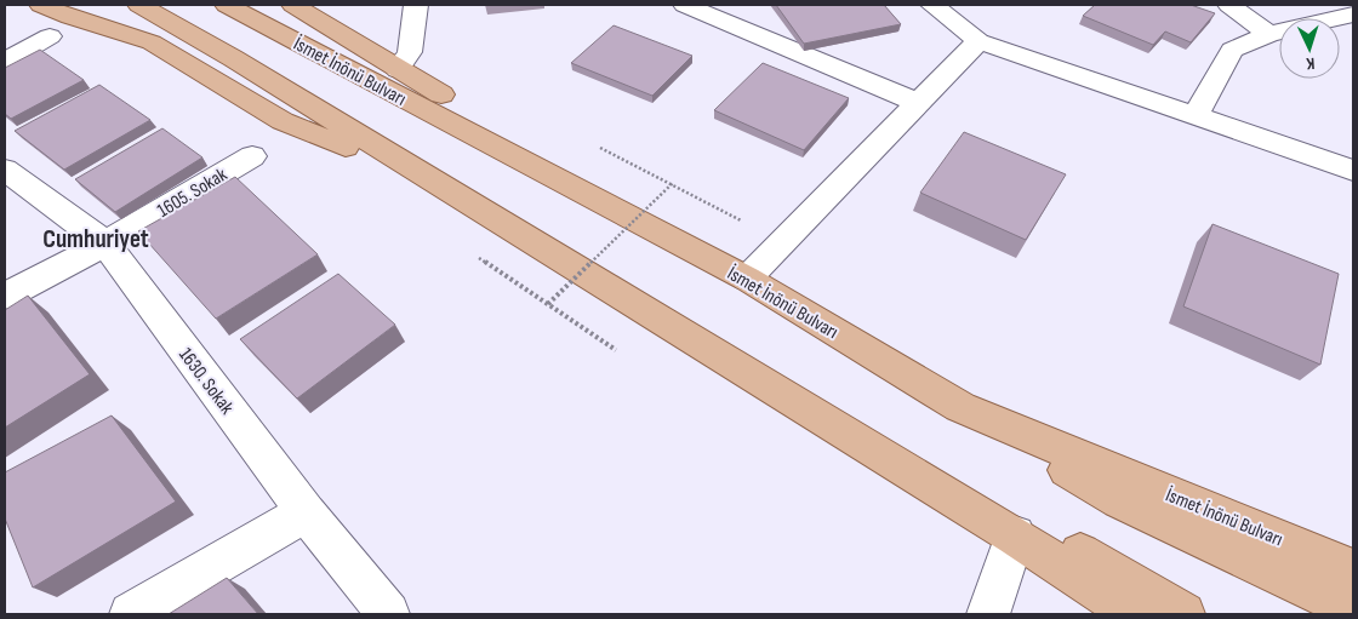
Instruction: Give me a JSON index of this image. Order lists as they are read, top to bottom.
{
  "streets": {
    "main road": ["İsmet İnönü Bulvarı"],
    "street": ["1605. Sokak", "1630. Sokak"]
  },
  "crossings": [
    ["1605. Sokak", "1630. Sokak"]
  ],
  "districts": ["Cumhuriyet"],
  "north": "bottom"
}
